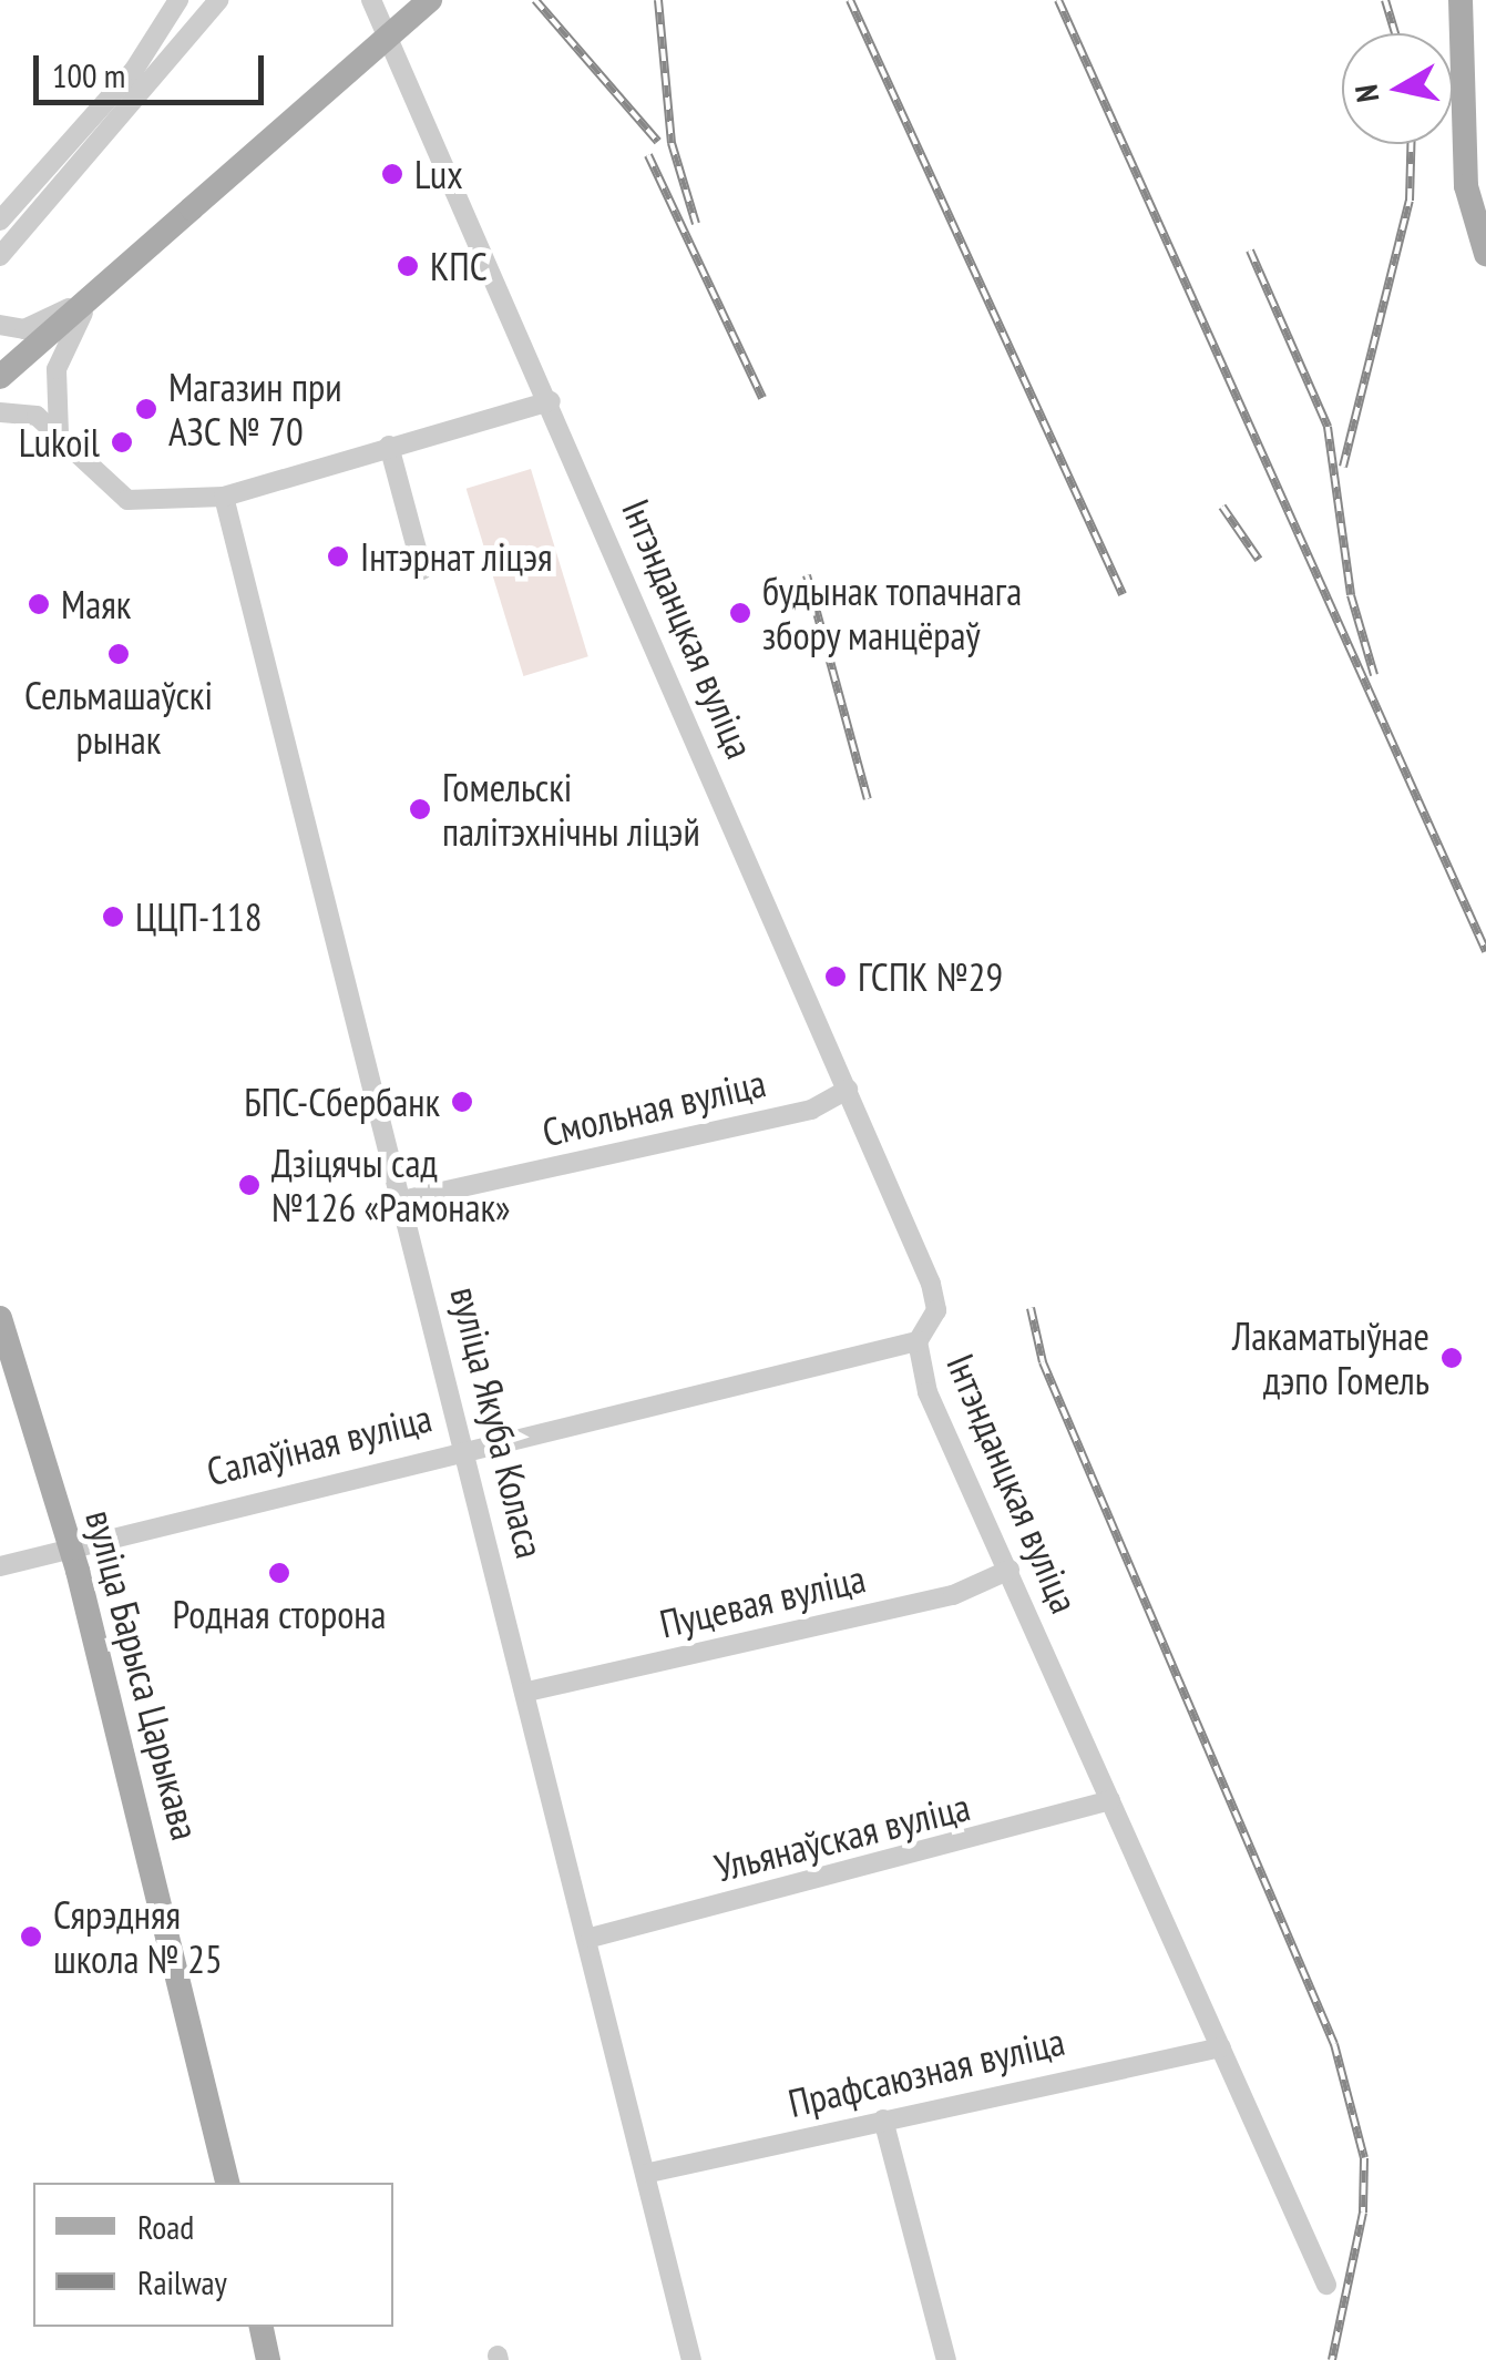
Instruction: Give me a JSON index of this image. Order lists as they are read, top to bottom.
{
  "streets": {
    "main road": ["вуліца Барыса Царыкава"],
    "street": [
      "Інтэнданцкая вуліца",
      "Смольная вуліца",
      "вуліца Якуба Коласа",
      "Салаўіная вуліца",
      "Пуцевая вуліца",
      "Ульянаўская вуліца",
      "Прафсаюзная вуліца"
    ]
  },
  "crossings": [
    ["Інтэнданцкая вуліца", "Смольная вуліца"],
    ["Інтэнданцкая вуліца", "Салаўіная вуліца"],
    ["Інтэнданцкая вуліца", "Пуцевая вуліца"],
    ["Інтэнданцкая вуліца", "Ульянаўская вуліца"],
    ["Інтэнданцкая вуліца", "Прафсаюзная вуліца"],
    ["Смольная вуліца", "вуліца Якуба Коласа"],
    ["вуліца Якуба Коласа", "Салаўіная вуліца"],
    ["вуліца Якуба Коласа", "Пуцевая вуліца"],
    ["вуліца Якуба Коласа", "Ульянаўская вуліца"],
    ["вуліца Якуба Коласа", "Прафсаюзная вуліца"],
    ["Салаўіная вуліца", "вуліца Барыса Царыкава"]
  ],
  "places": [
    "Lux",
    "КПС",
    "Магазин при АЗС № 70",
    "Lukoil",
    "Інтэрнат ліцэя",
    "Маяк",
    "будынак топачнага збору манцёраў",
    "Сельмашаўскі рынак",
    "Гомельскі палітэхнічны ліцэй",
    "ЦЦП-118",
    "ГСПК №29",
    "БПС-Сбербанк",
    "Дзіцячы сад №126 «Рамонак»",
    "Лакаматыўнае дэпо Гомель",
    "Родная сторона",
    "Сярэдняя школа № 25"
  ],
  "legend": ["Road", "Railway"],
  "scale_bar": "100 m",
  "north": "left"
}
